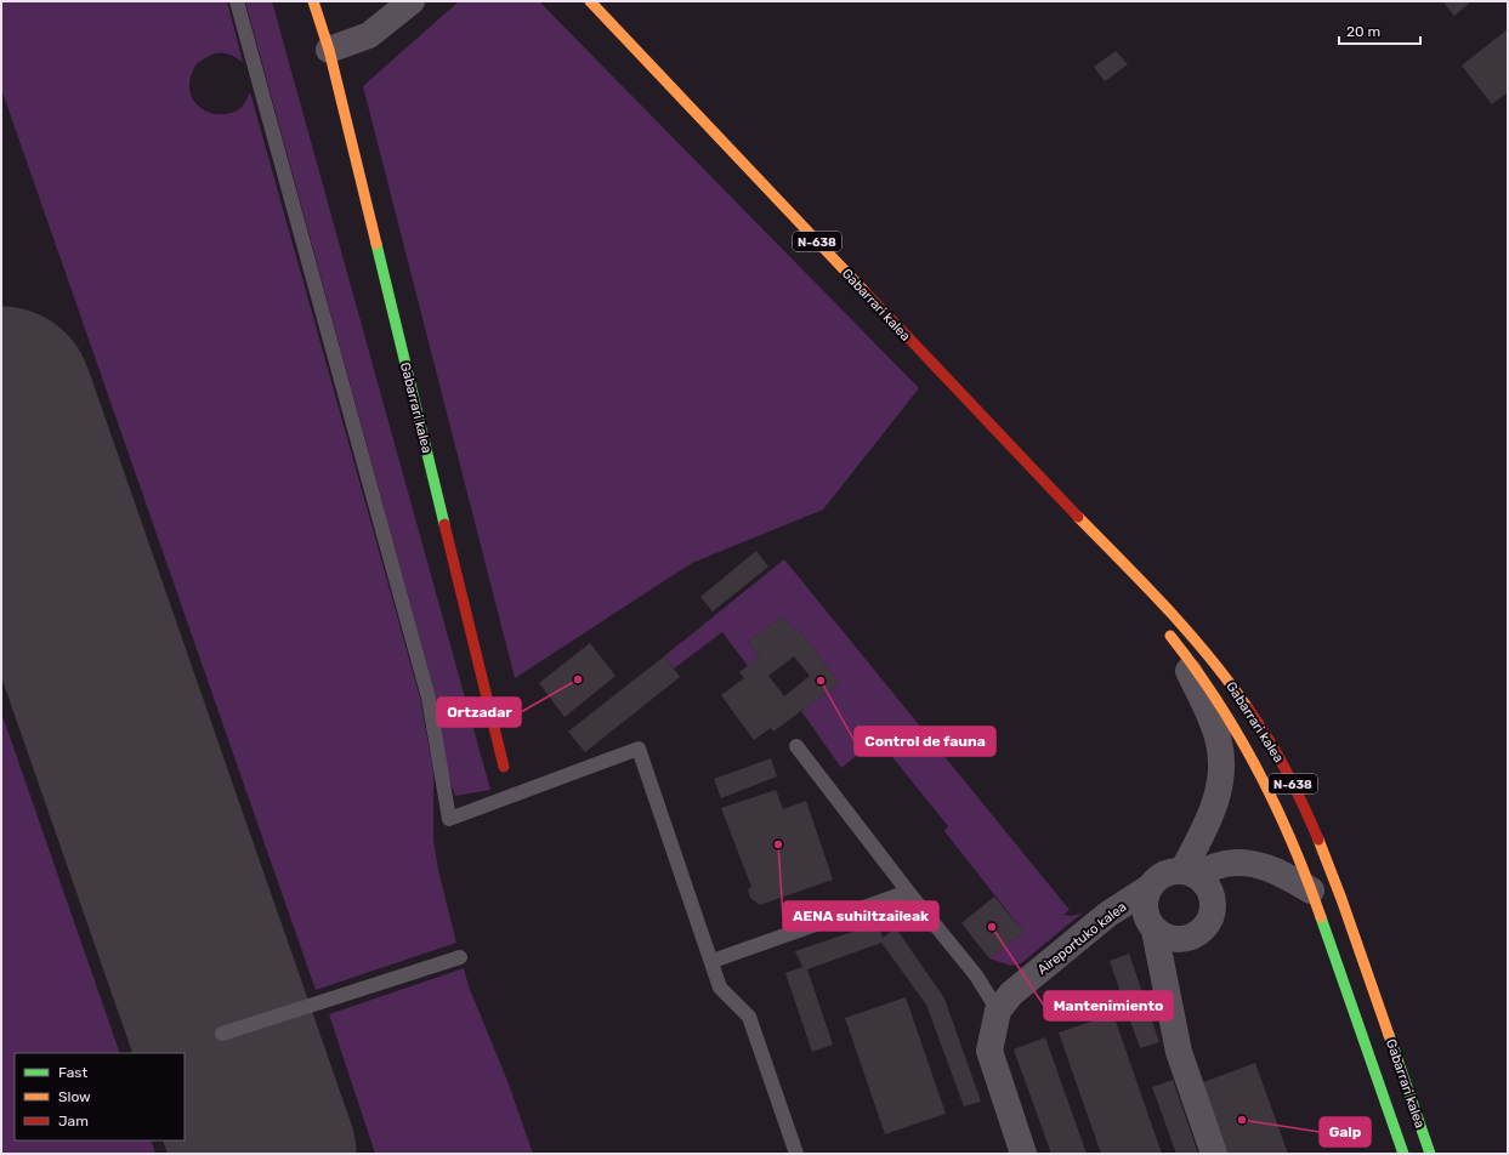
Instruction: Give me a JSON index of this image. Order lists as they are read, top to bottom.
{
  "streets": {
    "main road": ["N-638", "Gabarrari kalea"],
    "street": ["Aireportuko kalea"]
  },
  "crossings": [
    ["Gabarrari kalea", "Aireportuko kalea"]
  ],
  "places": [
    "Ortzadar",
    "Control de fauna",
    "AENA suhiltzaileak",
    "Mantenimiento",
    "Galp"
  ],
  "legend": ["Fast", "Slow", "Jam"],
  "scale_bar": "20 m"
}
